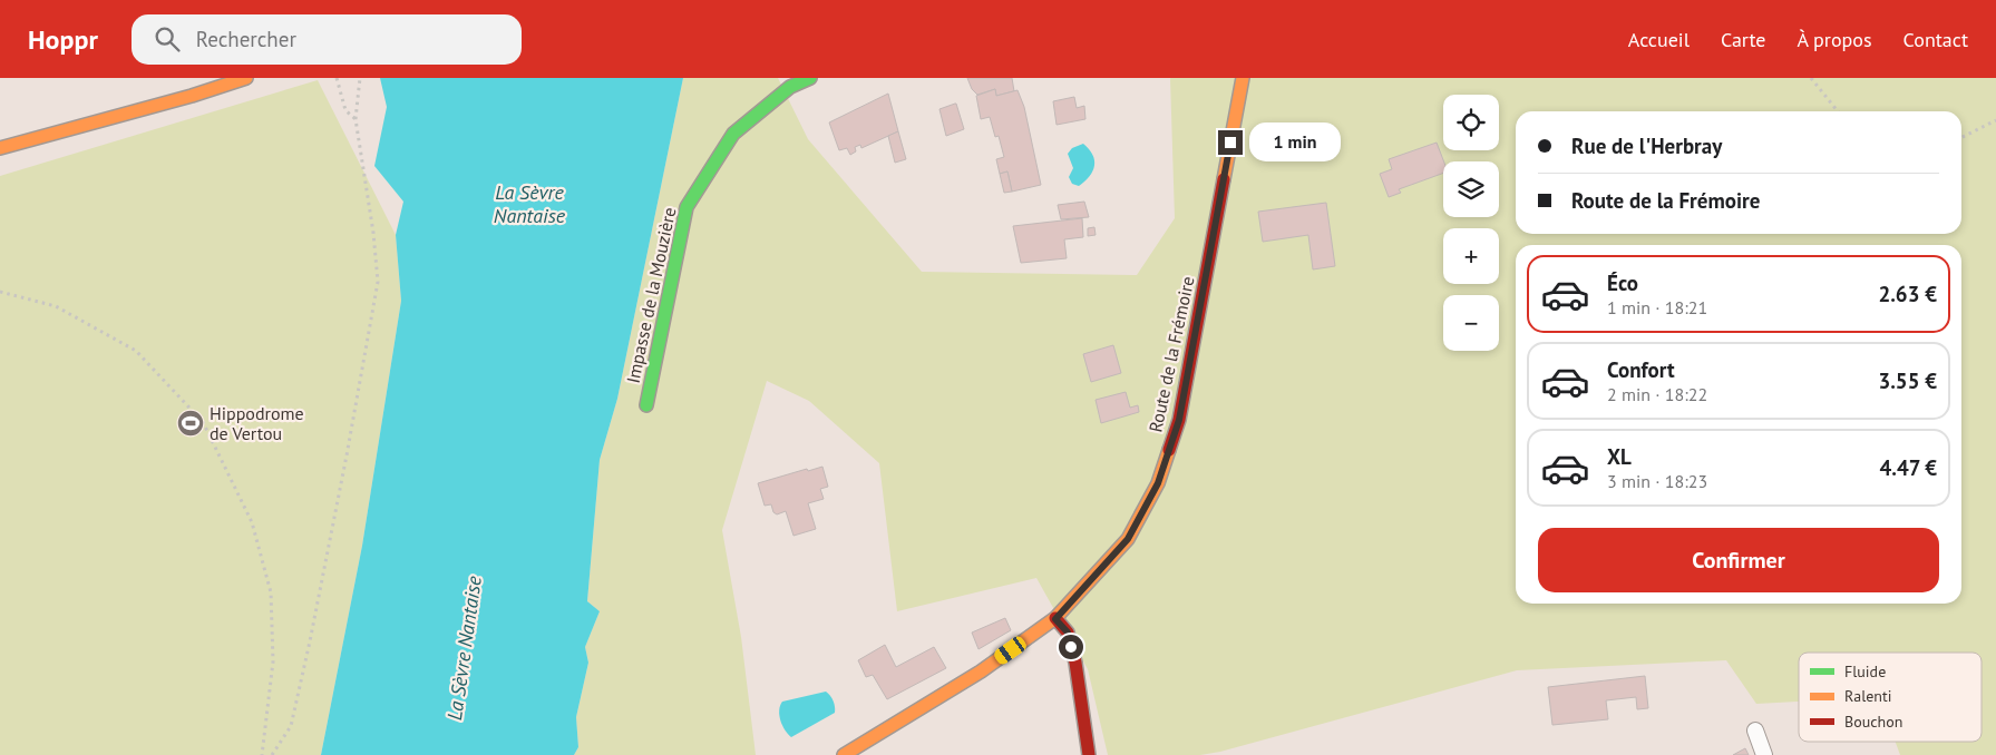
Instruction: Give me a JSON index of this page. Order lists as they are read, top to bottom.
{
  "streets": {
    "street": ["Impasse de la Mouzière", "Route de la Frémoire"]
  },
  "water": ["La Sèvre Nantaise"],
  "places": {
    "sports": ["Hippodrome de Vertou"]
  },
  "legend": ["Fluide", "Ralenti", "Bouchon"],
  "page": {
    "header": "Hoppr",
    "search": "Rechercher",
    "nav": [
      "Accueil",
      "Carte",
      "À propos",
      "Contact"
    ],
    "map_buttons": ["+", "−"],
    "banner": ["Rue de l'Herbray", "Route de la Frémoire"],
    "bubble": "1 min",
    "list": [
      {
        "name": "Éco",
        "note": "1 min · 18:21",
        "value": "2.63 €"
      },
      {
        "name": "Confort",
        "note": "2 min · 18:22",
        "value": "3.55 €"
      },
      {
        "name": "XL",
        "note": "3 min · 18:23",
        "value": "4.47 €"
      }
    ],
    "buttons": "Confirmer"
  }
}
